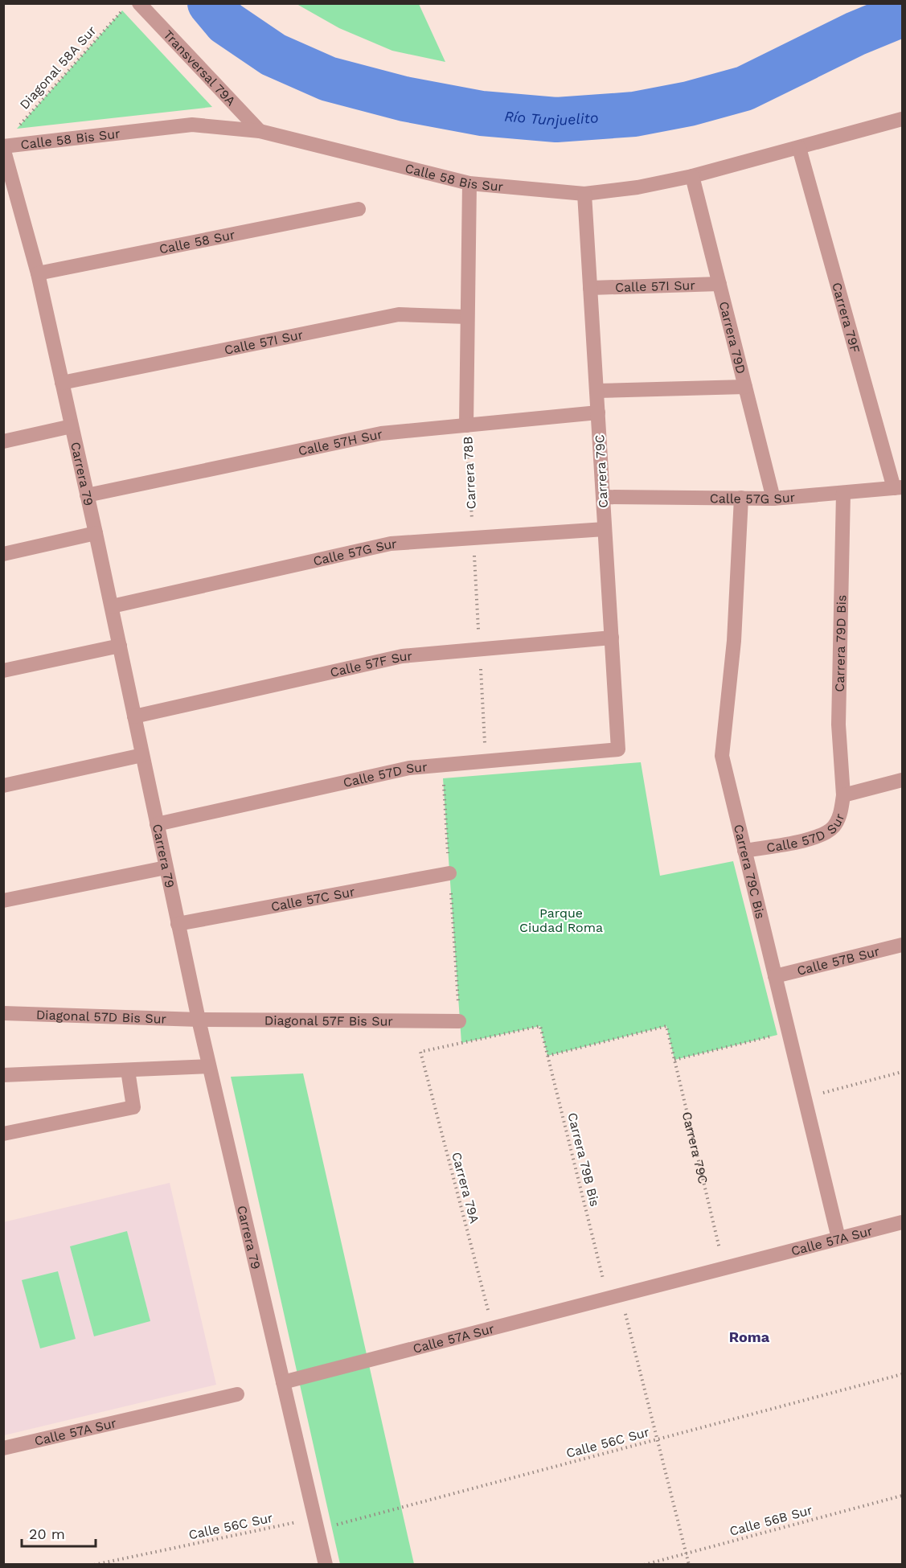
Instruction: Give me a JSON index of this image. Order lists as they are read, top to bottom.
{
  "streets": {
    "street": [
      "Transversal 79A",
      "Calle 58 Bis Sur",
      "Calle 58 Sur",
      "Calle 57I Sur",
      "Carrera 79F",
      "Carrera 79D",
      "Calle 57H Sur",
      "Carrera 79C",
      "Carrera 78B",
      "Carrera 79",
      "Calle 57G Sur",
      "Carrera 79D Bis",
      "Calle 57F Sur",
      "Calle 57D Sur",
      "Carrera 79C Bis",
      "Calle 57C Sur",
      "Calle 57B Sur",
      "Diagonal 57D Bis Sur",
      "Diagonal 57F Bis Sur",
      "Calle 57A Sur"
    ],
    "path": [
      "Diagonal 58A Sur",
      "Carrera 79B Bis",
      "Carrera 79A",
      "Calle 56C Sur",
      "Calle 56B Sur"
    ]
  },
  "crossings": [
    ["Transversal 79A", "Calle 58 Bis Sur"],
    ["Calle 58 Bis Sur", "Carrera 79F"],
    ["Calle 58 Bis Sur", "Carrera 79D"],
    ["Calle 58 Bis Sur", "Carrera 79C"],
    ["Calle 58 Bis Sur", "Carrera 78B"],
    ["Calle 58 Bis Sur", "Carrera 79"],
    ["Calle 58 Sur", "Carrera 79"],
    ["Calle 57I Sur", "Carrera 79D"],
    ["Calle 57I Sur", "Carrera 79C"],
    ["Calle 57I Sur", "Carrera 78B"],
    ["Calle 57I Sur", "Carrera 79"],
    ["Carrera 79F", "Calle 57G Sur"],
    ["Carrera 79D", "Calle 57G Sur"],
    ["Calle 57H Sur", "Carrera 79C"],
    ["Calle 57H Sur", "Carrera 78B"],
    ["Calle 57H Sur", "Carrera 79"],
    ["Carrera 79C", "Calle 57G Sur"],
    ["Carrera 79C", "Calle 57F Sur"],
    ["Carrera 79C", "Calle 57D Sur"],
    ["Carrera 79C", "Carrera 79B Bis"],
    ["Carrera 79C", "Calle 57A Sur"],
    ["Carrera 78B", "Calle 57G Sur"],
    ["Carrera 78B", "Calle 57F Sur"],
    ["Carrera 78B", "Calle 57D Sur"],
    ["Carrera 79", "Calle 57G Sur"],
    ["Carrera 79", "Calle 57F Sur"],
    ["Carrera 79", "Calle 57D Sur"],
    ["Carrera 79", "Calle 57C Sur"],
    ["Carrera 79", "Diagonal 57D Bis Sur"],
    ["Carrera 79", "Diagonal 57F Bis Sur"],
    ["Carrera 79", "Calle 57A Sur"],
    ["Carrera 79", "Calle 56C Sur"],
    ["Calle 57G Sur", "Carrera 79D Bis"],
    ["Calle 57G Sur", "Carrera 79C Bis"],
    ["Carrera 79D Bis", "Calle 57D Sur"],
    ["Calle 57D Sur", "Carrera 79C Bis"],
    ["Carrera 79C Bis", "Calle 57B Sur"],
    ["Carrera 79C Bis", "Calle 57A Sur"],
    ["Diagonal 57D Bis Sur", "Diagonal 57F Bis Sur"],
    ["Carrera 79B Bis", "Carrera 79A"],
    ["Carrera 79B Bis", "Calle 57A Sur"],
    ["Carrera 79B Bis", "Calle 56C Sur"],
    ["Carrera 79B Bis", "Calle 56B Sur"],
    ["Carrera 79A", "Calle 57A Sur"]
  ],
  "districts": ["Roma"],
  "water": ["Río Tunjuelito"],
  "parks": ["Parque Ciudad Roma"],
  "scale_bar": "20 m"
}
